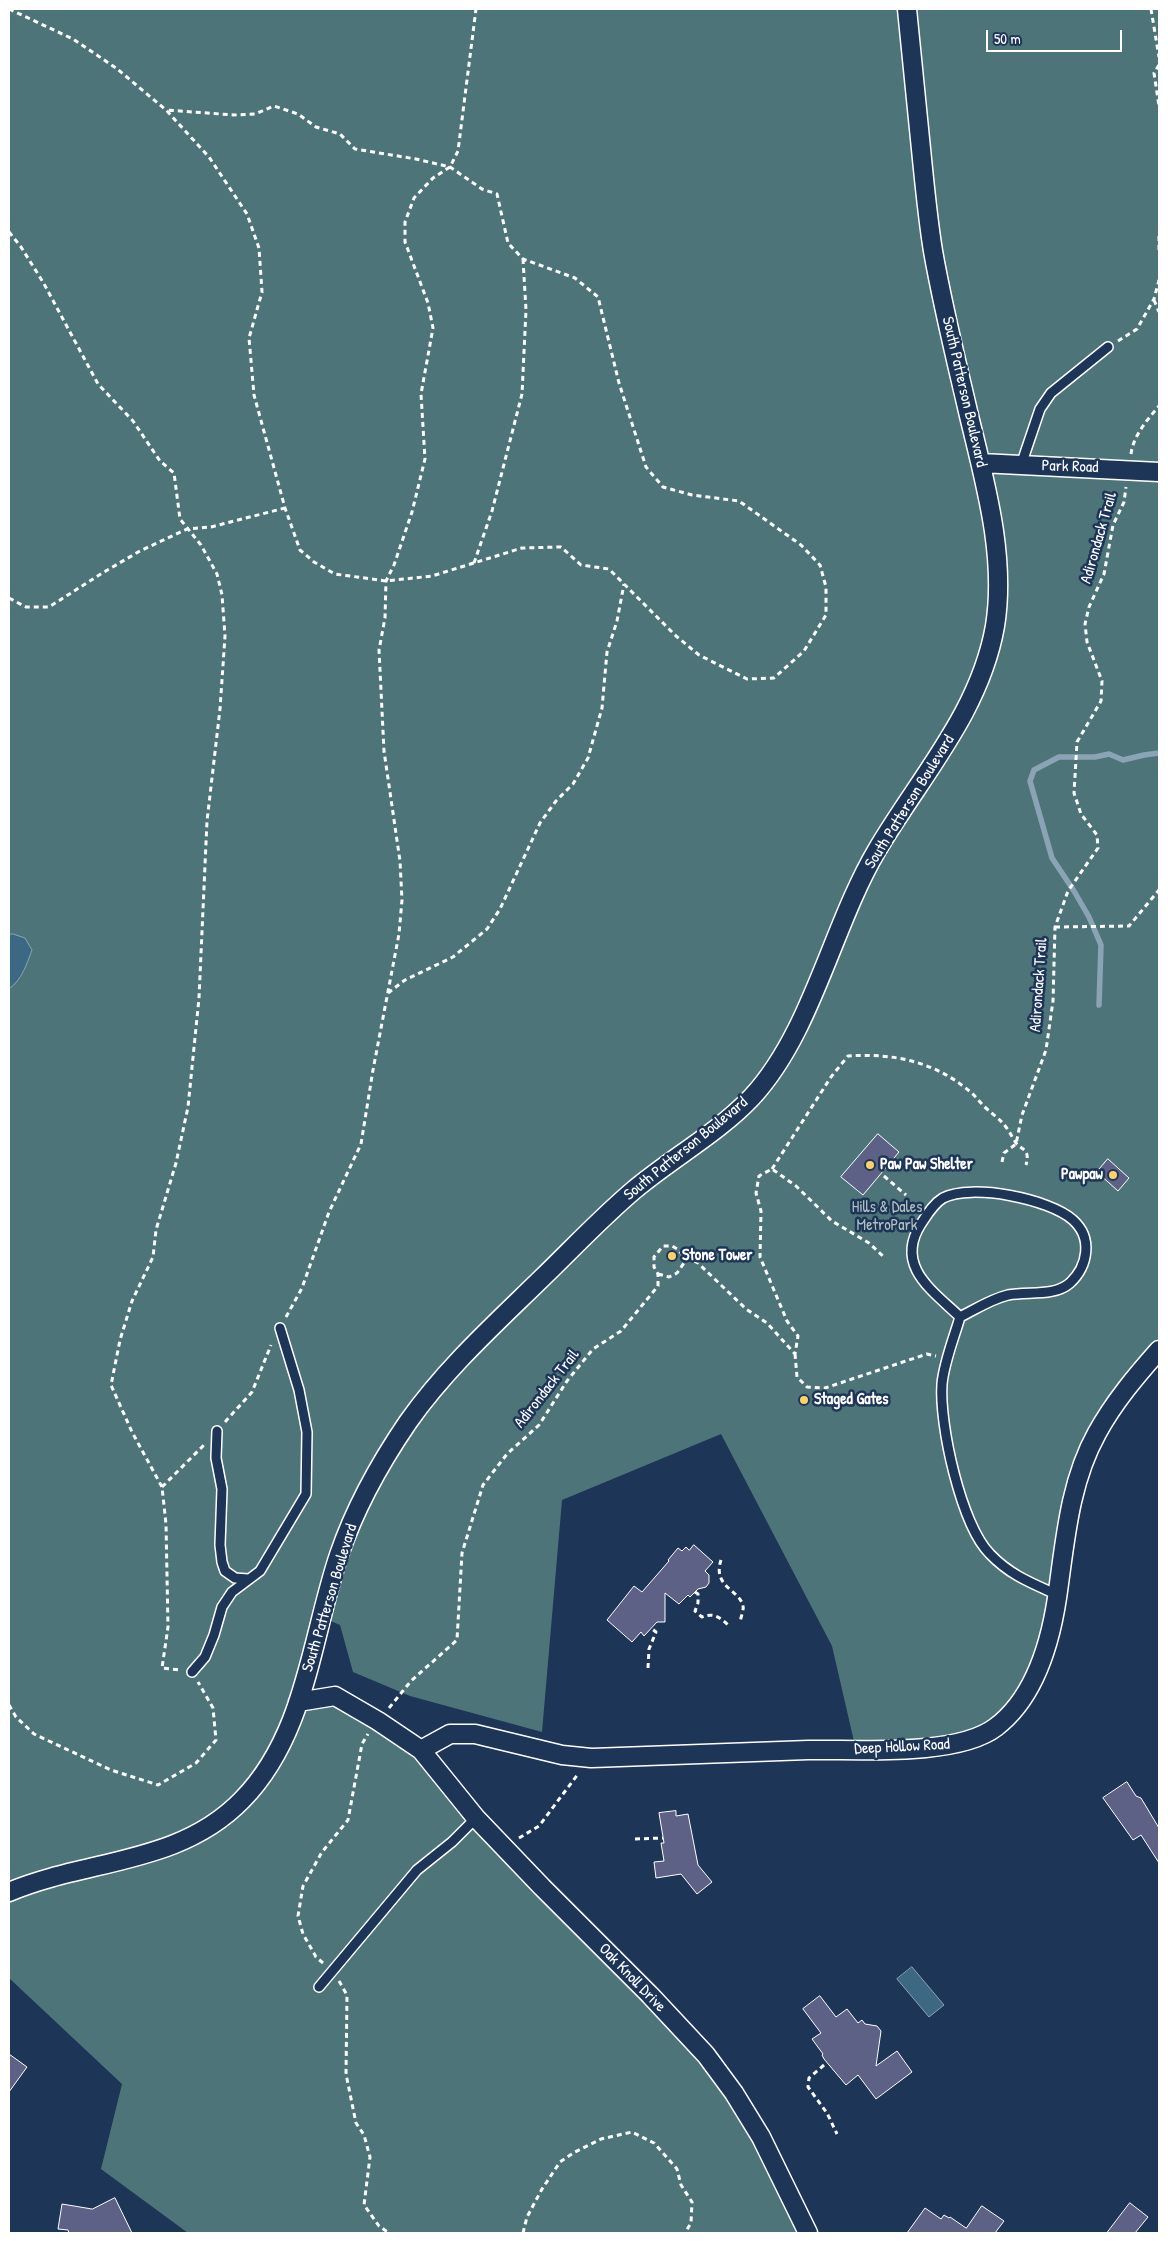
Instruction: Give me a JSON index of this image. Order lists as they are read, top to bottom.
{
  "streets": {
    "street": [
      "South Patterson Boulevard",
      "Park Road",
      "Deep Hollow Road",
      "Oak Knoll Drive"
    ],
    "path": ["Adirondack Trail"]
  },
  "crossings": [
    ["South Patterson Boulevard", "Park Road"],
    ["South Patterson Boulevard", "Oak Knoll Drive"],
    ["Park Road", "Adirondack Trail"],
    ["Adirondack Trail", "Oak Knoll Drive"],
    ["Deep Hollow Road", "Oak Knoll Drive"]
  ],
  "parks": ["Hills & Dales MetroPark"],
  "places": [
    "Paw Paw Shelter",
    "Pawpaw",
    "Stone Tower",
    "Staged Gates"
  ],
  "scale_bar": "50 m"
}
